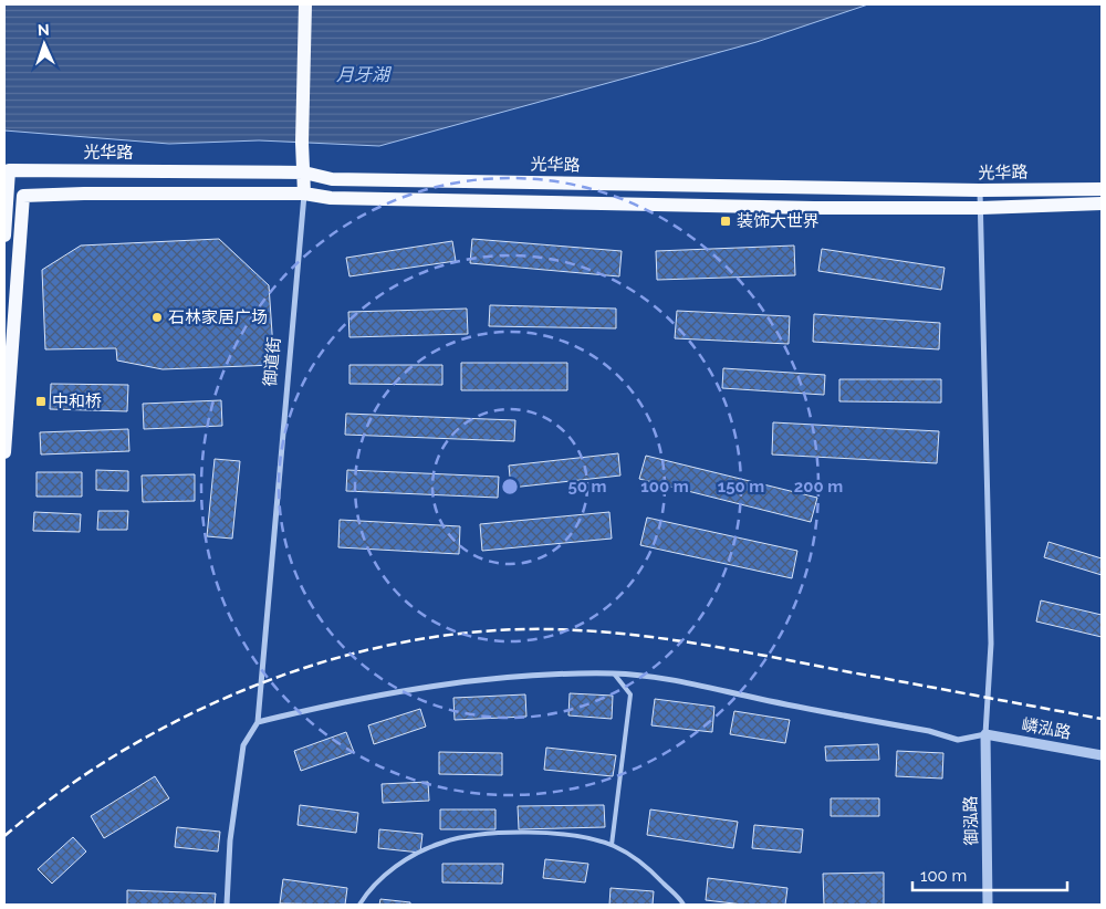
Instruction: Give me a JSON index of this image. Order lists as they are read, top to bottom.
{
  "streets": {
    "main road": ["光华路"],
    "street": ["御道街", "嶙泓路", "御泓路"]
  },
  "crossings": [
    ["光华路", "御道街"],
    ["嶙泓路", "御泓路"]
  ],
  "water": ["月牙湖"],
  "places": {
    "transit": ["装饰大世界", "中和桥"],
    "other": ["石林家居广场"]
  },
  "scale_bar": "100 m",
  "north": "top",
  "rings": [
    "50 m",
    "100 m",
    "150 m",
    "200 m"
  ]
}
